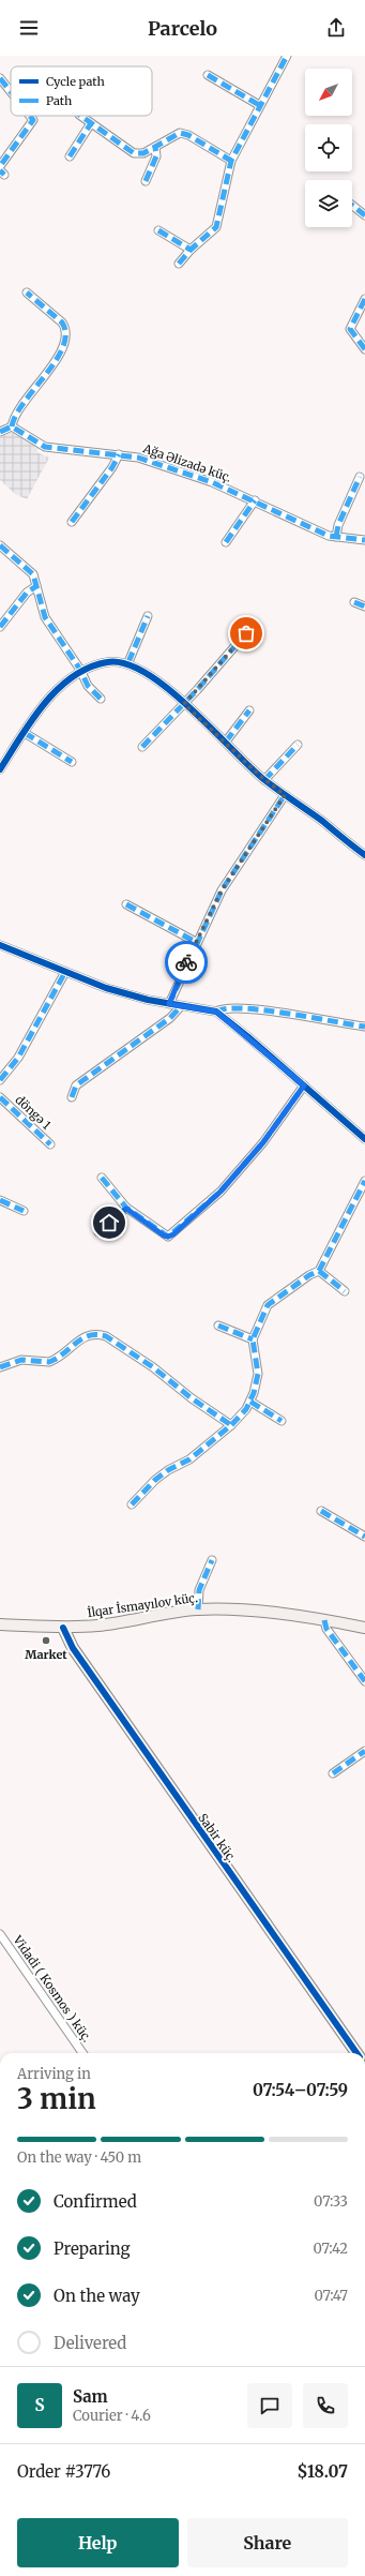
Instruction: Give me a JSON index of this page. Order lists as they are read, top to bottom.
{
  "streets": {
    "street": [
      "Ağa Əlizadə küç.",
      "döngə 1",
      "İlqar İsmayılov küç.",
      "Sabir küç.",
      "Vidadi ( Kosmos ) küç."
    ]
  },
  "crossings": [
    ["İlqar İsmayılov küç.", "Sabir küç."]
  ],
  "places": ["Market"],
  "legend": ["Cycle path", "Path"],
  "north": "bottom left",
  "page": {
    "header": "Parcelo",
    "heading": ["3 min", "Arriving in", "07:54–07:59"],
    "panel": [
      "Sam",
      "Courier · 4.6",
      "Order #3776",
      "$18.07"
    ],
    "bar": "On the way · 450 m",
    "list": [
      ["Confirmed", "07:33"],
      ["Preparing", "07:42"],
      ["On the way", "07:47"],
      "Delivered"
    ],
    "round": "S",
    "buttons": ["Help", "Share"]
  }
}
